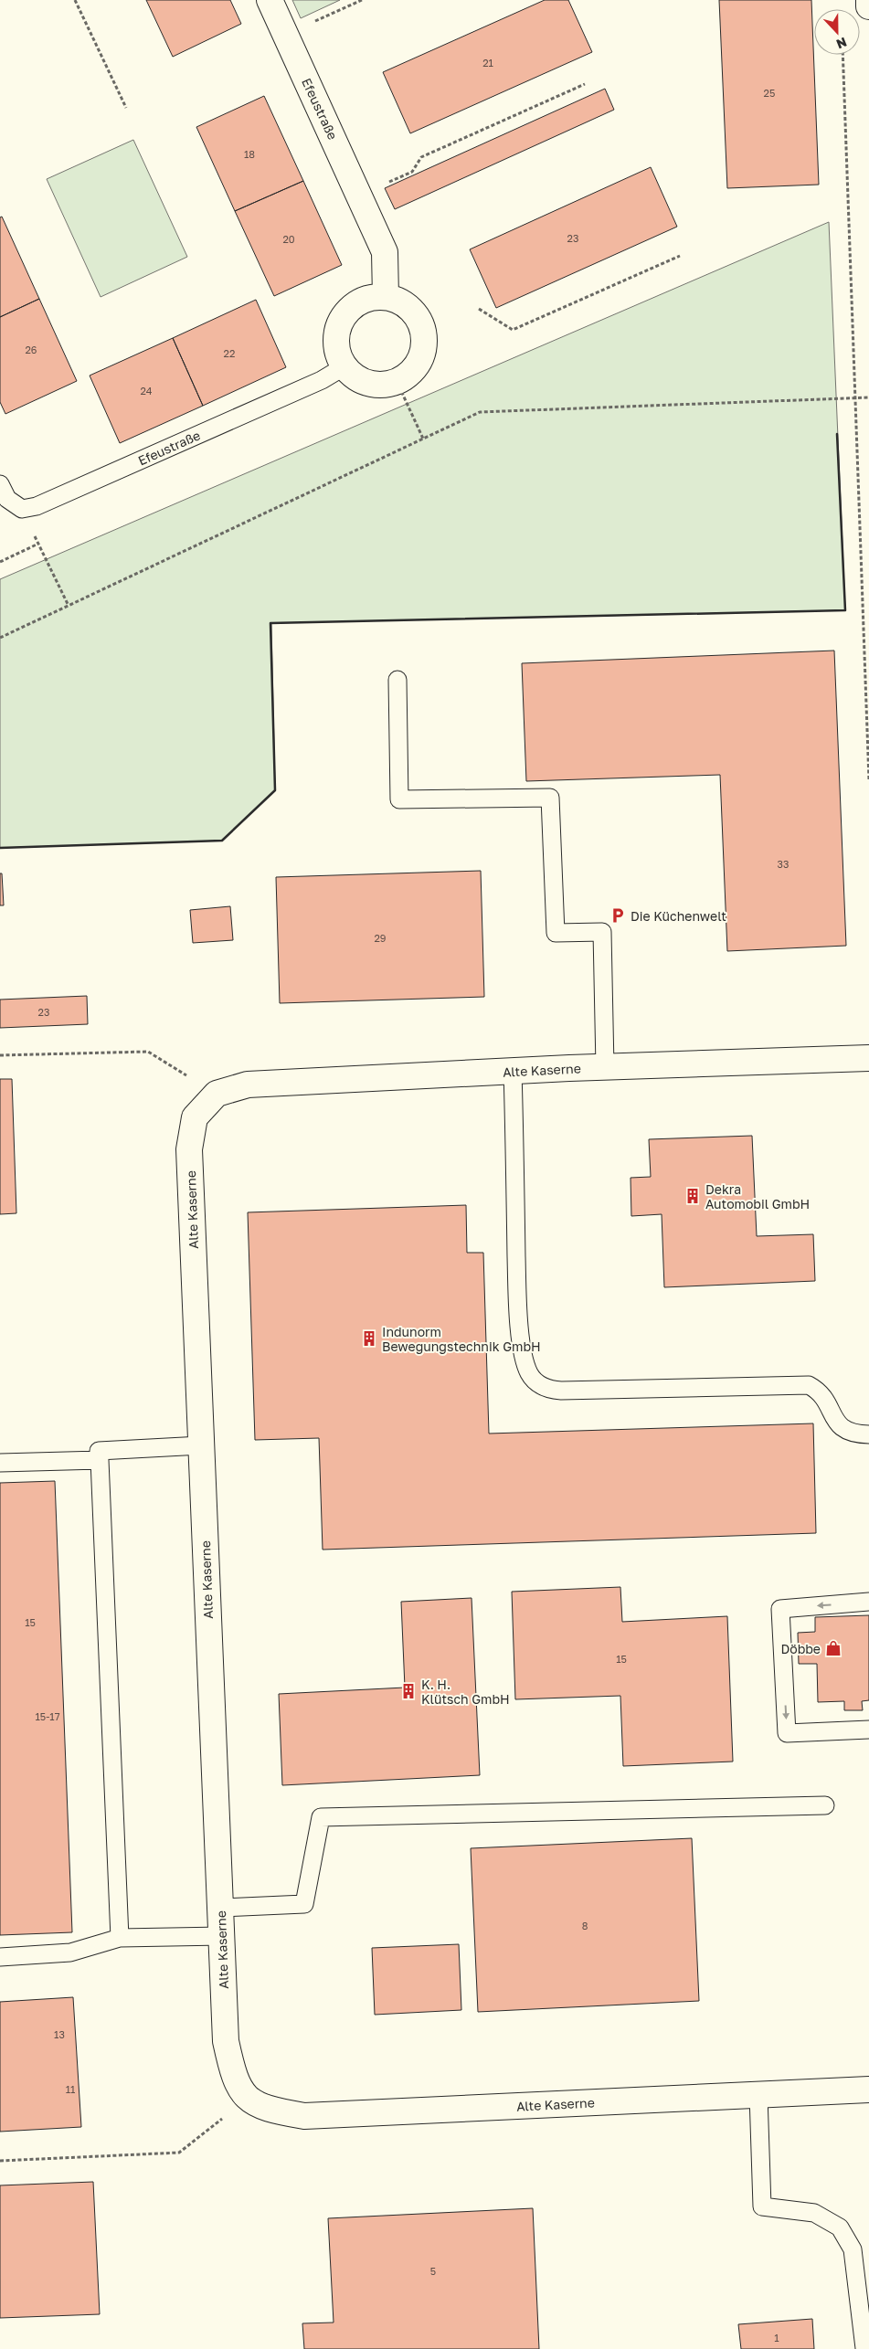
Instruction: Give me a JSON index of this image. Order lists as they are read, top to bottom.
{
  "streets": {
    "street": ["Efeustraße", "Alte Kaserne"]
  },
  "places": {
    "parking": ["Die Küchenwelt"],
    "building": ["Dekra Automobil GmbH", "Indunorm Bewegungstechnik GmbH", "K. H. Klütsch GmbH"],
    "shop": ["Döbbe"]
  },
  "house_numbers": [
    "21",
    "25",
    "18",
    "23",
    "20",
    "26",
    "22",
    "24",
    "33",
    "29",
    "23",
    "15",
    "15",
    "15-17",
    "8",
    "13",
    "11",
    "5",
    "1"
  ],
  "north": "bottom"
}
